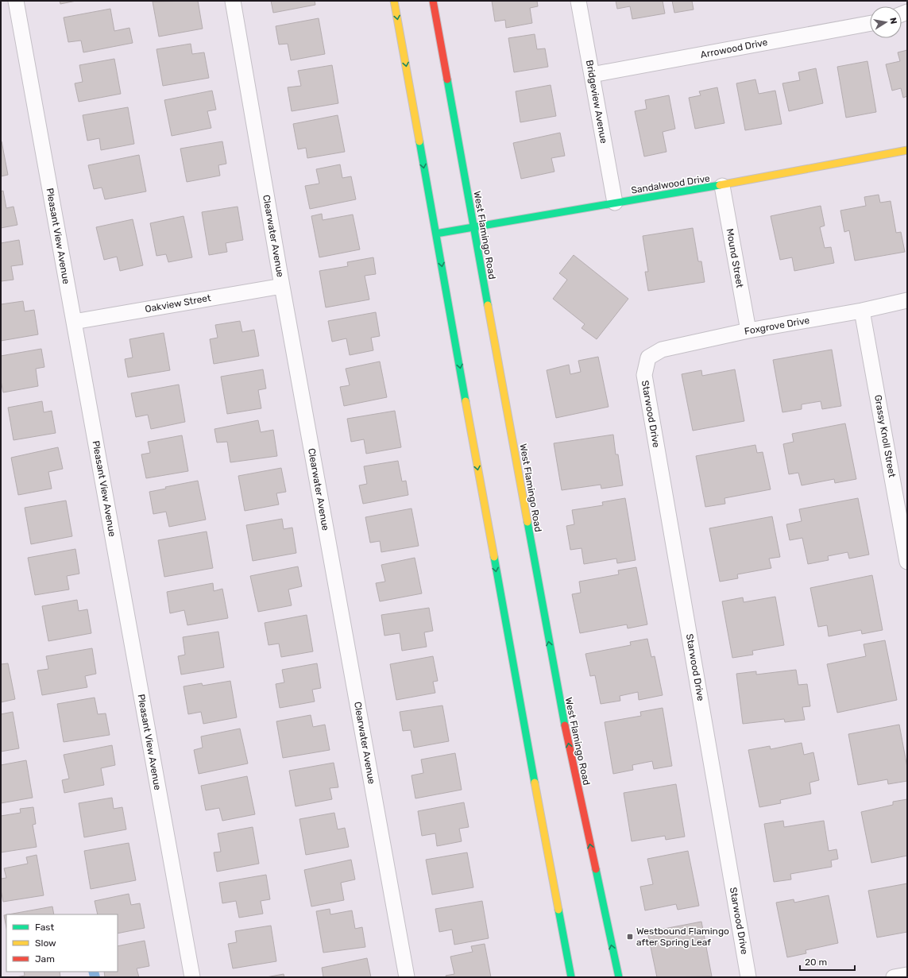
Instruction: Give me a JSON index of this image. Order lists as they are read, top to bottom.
{
  "streets": {
    "main road": ["Sandalwood Drive", "West Flamingo Road"],
    "street": [
      "Arrowood Drive",
      "Bridgeview Avenue",
      "Pleasant View Avenue",
      "Clearwater Avenue",
      "Mound Street",
      "Oakview Street",
      "Foxgrove Drive",
      "Starwood Drive",
      "Grassy Knoll Street"
    ]
  },
  "crossings": [
    ["Arrowood Drive", "Bridgeview Avenue"],
    ["Bridgeview Avenue", "Sandalwood Drive"],
    ["Sandalwood Drive", "West Flamingo Road"],
    ["Sandalwood Drive", "Mound Street"],
    ["Pleasant View Avenue", "Oakview Street"],
    ["Clearwater Avenue", "Oakview Street"],
    ["Mound Street", "Foxgrove Drive"],
    ["Foxgrove Drive", "Starwood Drive"],
    ["Foxgrove Drive", "Grassy Knoll Street"]
  ],
  "places": {
    "transit": ["Westbound Flamingo after Spring Leaf"]
  },
  "legend": ["Fast", "Slow", "Jam"],
  "scale_bar": "20 m",
  "north": "right"
}
